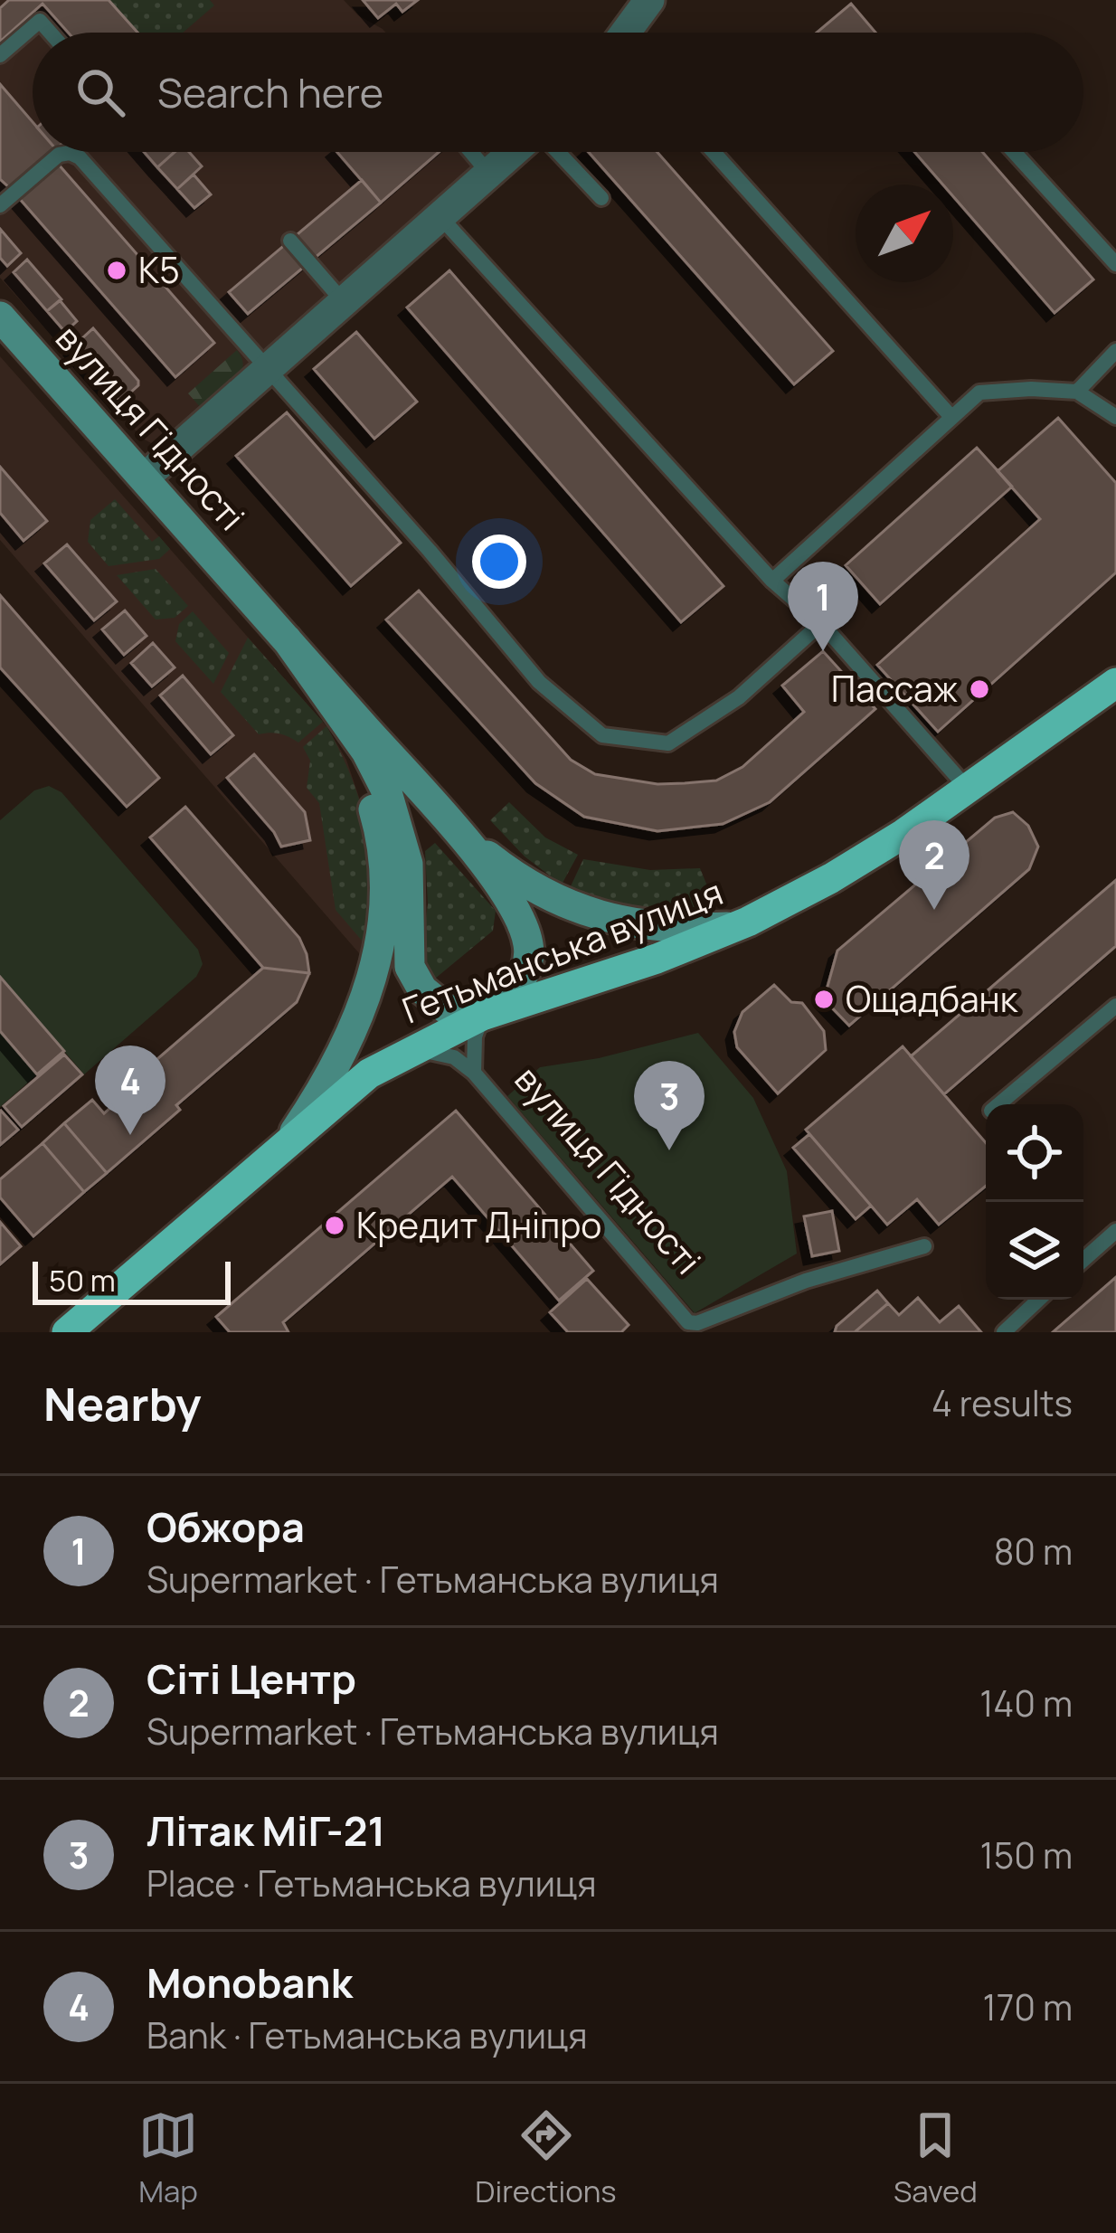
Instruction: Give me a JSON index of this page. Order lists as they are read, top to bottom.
{
  "streets": {
    "highway": ["Гетьманська вулиця"],
    "main road": ["вулиця Гідності"]
  },
  "crossings": [
    ["вулиця Гідності", "Гетьманська вулиця"]
  ],
  "places": [
    "К5",
    "Пассаж",
    "Ощадбанк",
    "Кредит Дніпро"
  ],
  "scale_bar": "50 m",
  "north": "top right",
  "page": {
    "search": "Search here",
    "pins": [
      "1",
      "2",
      "4",
      "3"
    ],
    "scale": "50 m",
    "heading": ["Nearby", "4 results"],
    "list": [
      {
        "mark": "1",
        "name": "Обжора",
        "note": "Supermarket · Гетьманська вулиця",
        "value": "80 m"
      },
      {
        "mark": "2",
        "name": "Сіті Центр",
        "note": "Supermarket · Гетьманська вулиця",
        "value": "140 m"
      },
      {
        "mark": "3",
        "name": "Літак МіГ-21",
        "note": "Place · Гетьманська вулиця",
        "value": "150 m"
      },
      {
        "mark": "4",
        "name": "Monobank",
        "note": "Bank · Гетьманська вулиця",
        "value": "170 m"
      }
    ],
    "nav": ["Map", "Directions", "Saved"]
  }
}
